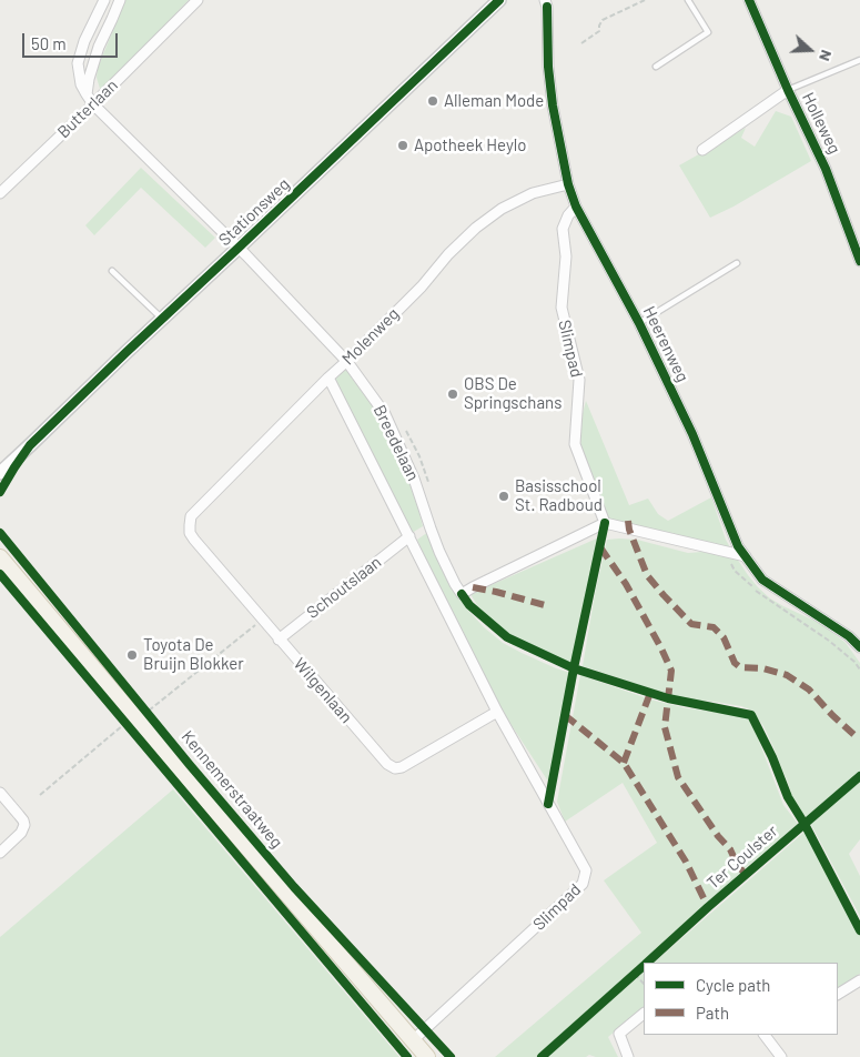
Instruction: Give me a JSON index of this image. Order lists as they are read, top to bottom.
{
  "streets": {
    "main road": ["Kennemerstraatweg"],
    "street": [
      "Butterlaan",
      "Holleweg",
      "Stationsweg",
      "Molenweg",
      "Heerenweg",
      "Slimpad",
      "Breedelaan",
      "Schoutslaan",
      "Wilgenlaan"
    ],
    "cycle path": ["Ter Coulster"]
  },
  "crossings": [
    ["Butterlaan", "Breedelaan"],
    ["Stationsweg", "Breedelaan"],
    ["Molenweg", "Heerenweg"],
    ["Molenweg", "Breedelaan"],
    ["Molenweg", "Wilgenlaan"],
    ["Heerenweg", "Slimpad"],
    ["Slimpad", "Breedelaan"],
    ["Slimpad", "Wilgenlaan"],
    ["Slimpad", "Kennemerstraatweg"],
    ["Breedelaan", "Schoutslaan"],
    ["Breedelaan", "Wilgenlaan"],
    ["Schoutslaan", "Wilgenlaan"]
  ],
  "places": [
    "Alleman Mode",
    "Apotheek Heylo",
    "OBS De Springschans",
    "Basisschool St. Radboud",
    "Toyota De Bruijn Blokker"
  ],
  "legend": ["Cycle path", "Path"],
  "scale_bar": "50 m",
  "north": "right"
}
